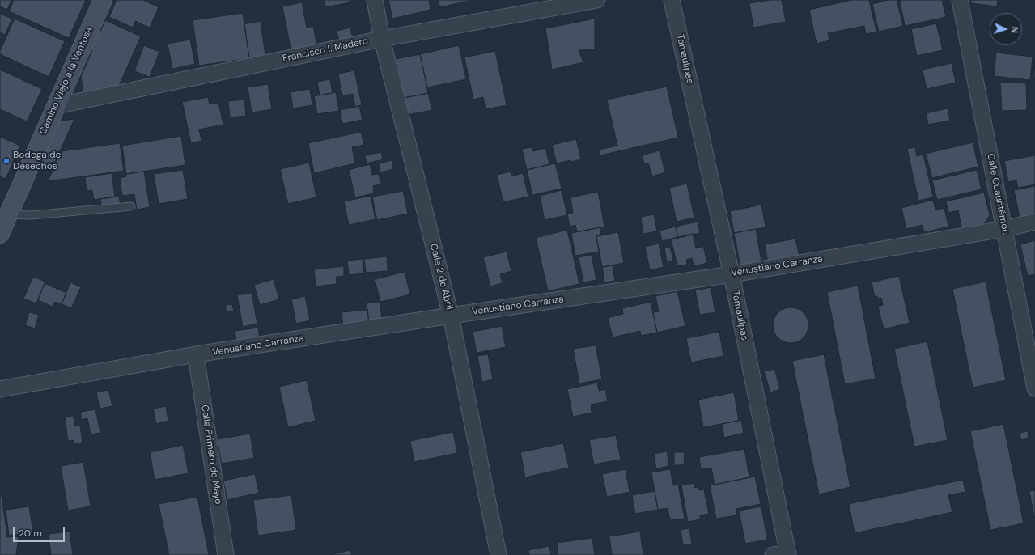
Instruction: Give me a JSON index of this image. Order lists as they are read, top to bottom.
{
  "streets": {
    "main road": ["Camino Viejo a la Ventosa"],
    "street": [
      "Francisco I. Madero",
      "Tamaulipas",
      "Calle Cuauhtémoc",
      "Venustiano Carranza",
      "Calle 2 de Abril",
      "Calle Primero de Mayo"
    ]
  },
  "crossings": [
    ["Francisco I. Madero", "Camino Viejo a la Ventosa"],
    ["Francisco I. Madero", "Calle 2 de Abril"],
    ["Tamaulipas", "Venustiano Carranza"],
    ["Calle Cuauhtémoc", "Venustiano Carranza"],
    ["Venustiano Carranza", "Calle 2 de Abril"],
    ["Venustiano Carranza", "Calle Primero de Mayo"]
  ],
  "places": ["Bodega de Desechos"],
  "scale_bar": "20 m",
  "north": "right"
}
